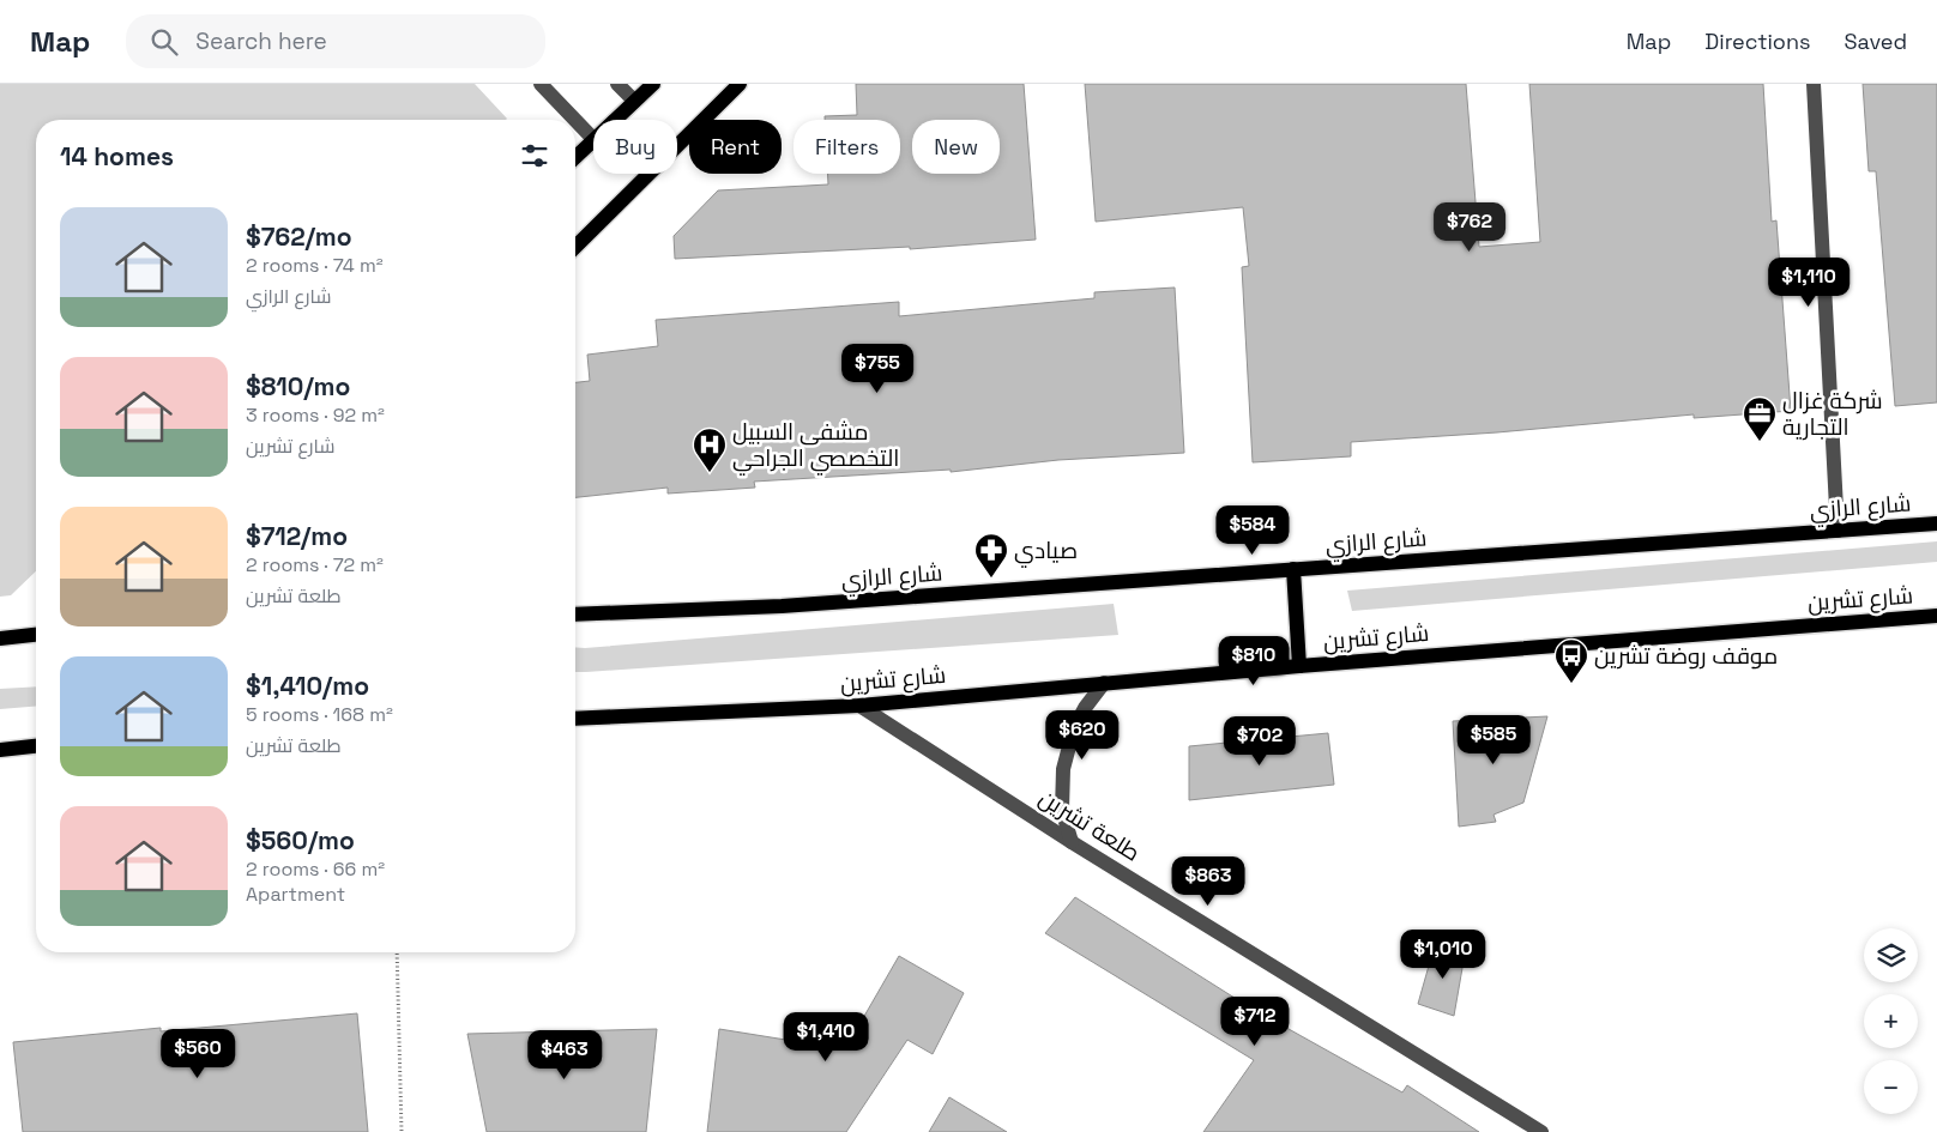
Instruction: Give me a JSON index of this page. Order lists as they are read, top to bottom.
{
  "streets": {
    "main road": ["شارع الرازي", "شارع تشرين"],
    "street": ["طلعة تشرين"]
  },
  "crossings": [
    ["شارع تشرين", "طلعة تشرين"]
  ],
  "places": {
    "office": ["شركة غزال التجارية"],
    "hospital": ["مشفى السبيل التخصصي الجراحي"],
    "pharmacy": ["صيادي"],
    "bus stop": ["موقف روضة تشرين"]
  },
  "page": {
    "header": "Map",
    "search": "Search here",
    "nav": ["Map", "Directions", "Saved"],
    "chip": [
      "Buy",
      "Rent",
      "Filters",
      "New"
    ],
    "heading": "14 homes",
    "list": [
      {
        "name": "$762/mo",
        "note": "2 rooms · 74 m² · شارع الرازي"
      },
      {
        "name": "$810/mo",
        "note": "3 rooms · 92 m² · شارع تشرين"
      },
      {
        "name": "$712/mo",
        "note": "2 rooms · 72 m² · طلعة تشرين"
      },
      {
        "name": "$1,410/mo",
        "note": "5 rooms · 168 m² · طلعة تشرين"
      },
      {
        "name": "$560/mo",
        "note": "2 rooms · 66 m² · Apartment"
      }
    ],
    "price": [
      "$762",
      "$1,110",
      "$755",
      "$584",
      "$810",
      "$620",
      "$585",
      "$702",
      "$863",
      "$1,010",
      "$712",
      "$1,410",
      "$560",
      "$463"
    ],
    "map_buttons": ["+", "−"]
  }
}
